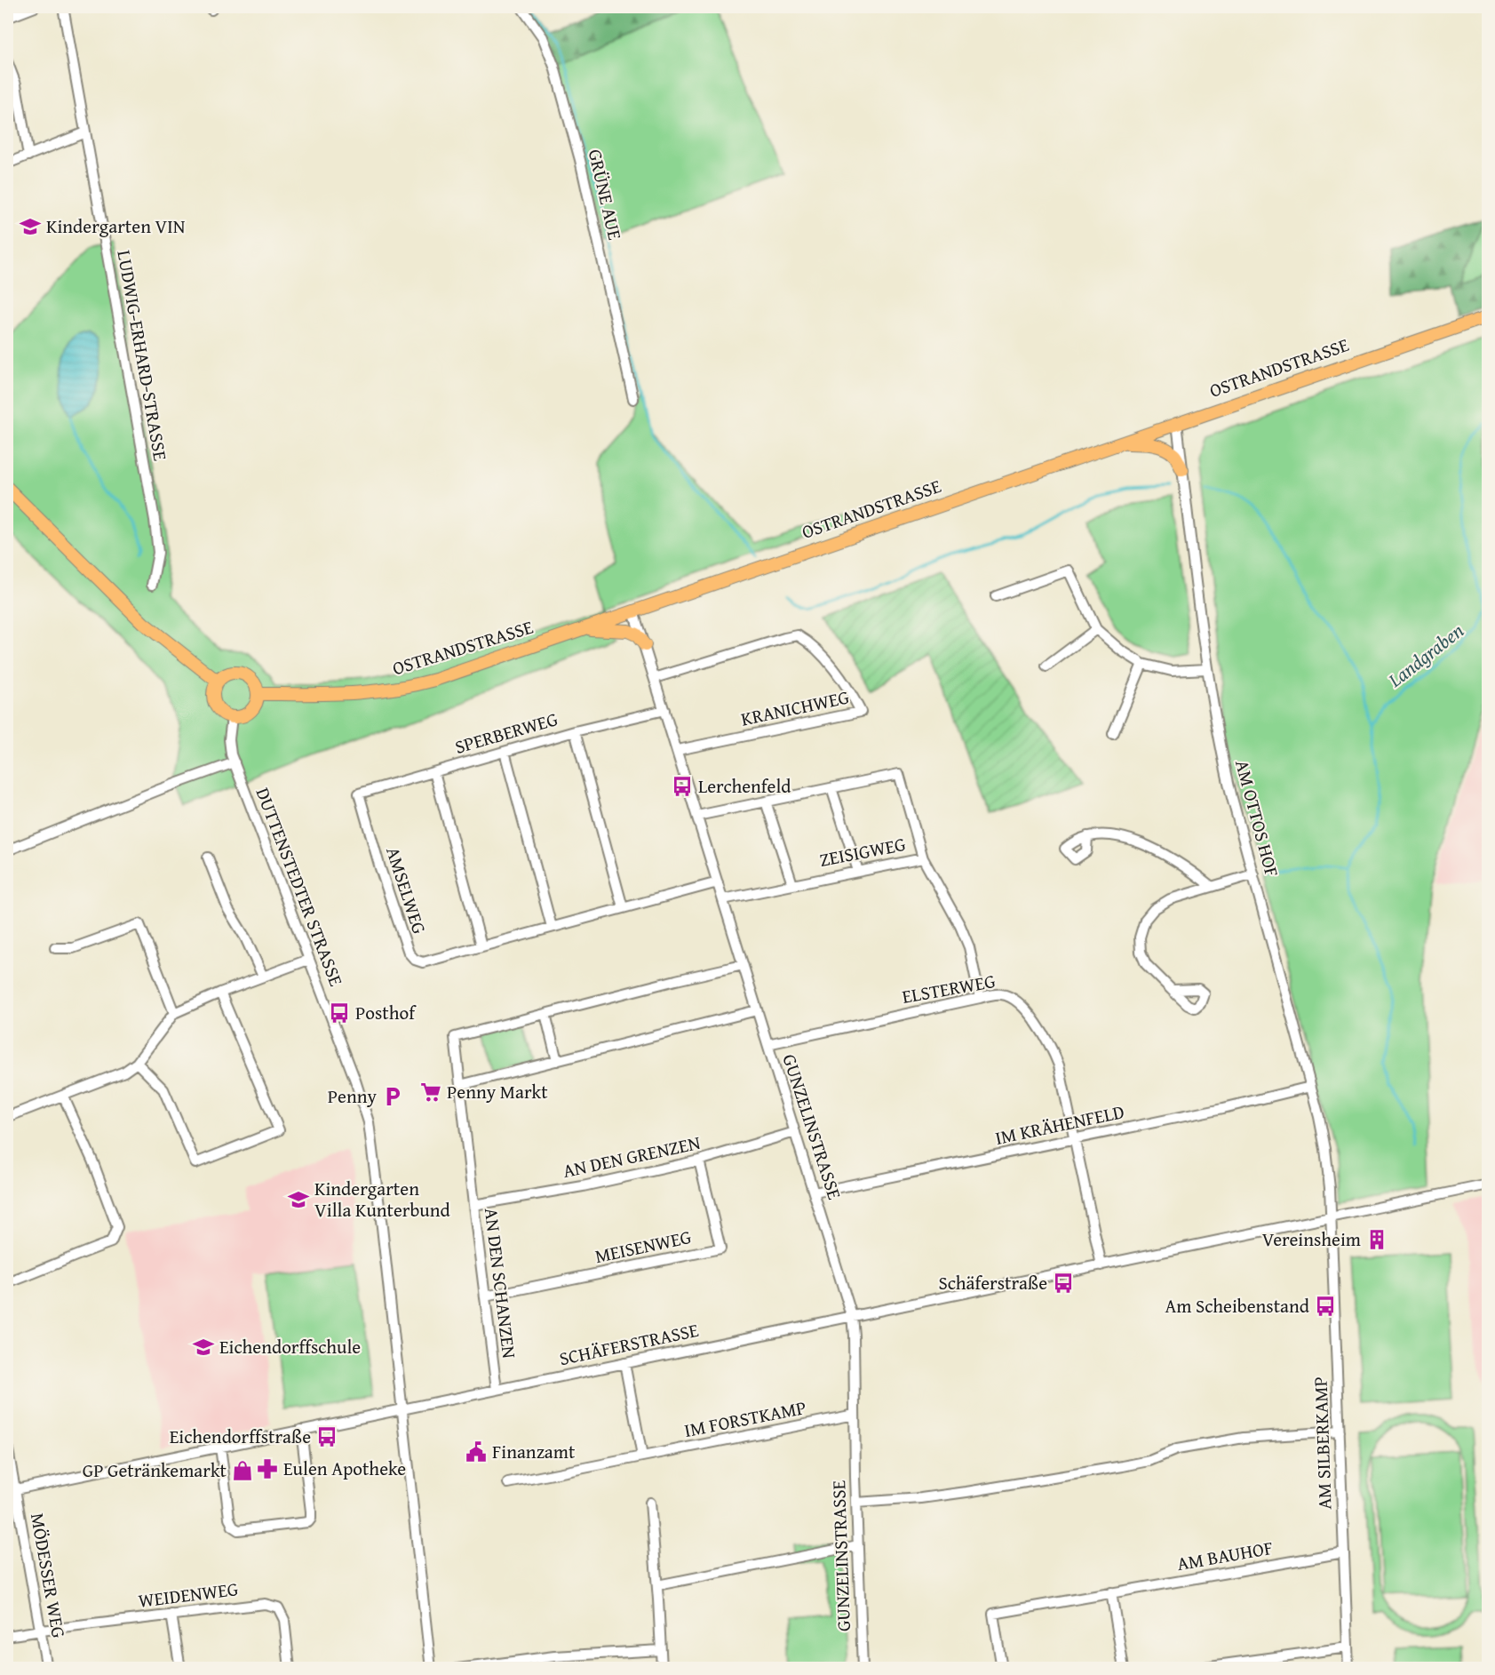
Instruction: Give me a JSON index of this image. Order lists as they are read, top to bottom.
{
  "streets": {
    "main road": ["OSTRANDSTRASSE"],
    "street": [
      "GRÜNE AUE",
      "LUDWIG-ERHARD-STRASSE",
      "KRANICHWEG",
      "SPERBERWEG",
      "AM OTTOS HOF",
      "ZEISIGWEG",
      "DUTTENSTEDTER STRASSE",
      "AMSELWEG",
      "ELSTERWEG",
      "IM KRÄHENFELD",
      "GUNZELINSTRASSE",
      "AN DEN GRENZEN",
      "MEISENWEG",
      "AN DEN SCHANZEN",
      "SCHÄFERSTRASSE",
      "IM FORSTKAMP",
      "AM SILBERKAMP",
      "AM BAUHOF",
      "MÖDESSER WEG",
      "WEIDENWEG"
    ]
  },
  "crossings": [
    ["OSTRANDSTRASSE", "AM OTTOS HOF"],
    ["OSTRANDSTRASSE", "DUTTENSTEDTER STRASSE"],
    ["OSTRANDSTRASSE", "GUNZELINSTRASSE"],
    ["KRANICHWEG", "GUNZELINSTRASSE"],
    ["SPERBERWEG", "AMSELWEG"],
    ["SPERBERWEG", "GUNZELINSTRASSE"],
    ["AM OTTOS HOF", "IM KRÄHENFELD"],
    ["AM OTTOS HOF", "SCHÄFERSTRASSE"],
    ["AM OTTOS HOF", "AM SILBERKAMP"],
    ["ZEISIGWEG", "ELSTERWEG"],
    ["ZEISIGWEG", "GUNZELINSTRASSE"],
    ["DUTTENSTEDTER STRASSE", "SCHÄFERSTRASSE"],
    ["AMSELWEG", "GUNZELINSTRASSE"],
    ["ELSTERWEG", "IM KRÄHENFELD"],
    ["ELSTERWEG", "GUNZELINSTRASSE"],
    ["ELSTERWEG", "SCHÄFERSTRASSE"],
    ["IM KRÄHENFELD", "GUNZELINSTRASSE"],
    ["GUNZELINSTRASSE", "AN DEN GRENZEN"],
    ["GUNZELINSTRASSE", "AN DEN SCHANZEN"],
    ["GUNZELINSTRASSE", "SCHÄFERSTRASSE"],
    ["GUNZELINSTRASSE", "IM FORSTKAMP"],
    ["AN DEN GRENZEN", "MEISENWEG"],
    ["AN DEN GRENZEN", "AN DEN SCHANZEN"],
    ["MEISENWEG", "AN DEN SCHANZEN"],
    ["AN DEN SCHANZEN", "SCHÄFERSTRASSE"],
    ["SCHÄFERSTRASSE", "AM SILBERKAMP"],
    ["AM SILBERKAMP", "AM BAUHOF"],
    ["MÖDESSER WEG", "WEIDENWEG"]
  ],
  "water": ["Landgraben"],
  "places": {
    "school or university": ["Kindergarten VIN", "Kindergarten Villa Kunterbund", "Eichendorffschule"],
    "bus stop": [
      "Lerchenfeld",
      "Posthof",
      "Schäferstraße",
      "Am Scheibenstand",
      "Eichendorffstraße"
    ],
    "supermarket": ["Penny Markt"],
    "parking": ["Penny"],
    "building": ["Vereinsheim"],
    "public building": ["Finanzamt"],
    "pharmacy": ["Eulen Apotheke"],
    "shop": ["GP Getränkemarkt"]
  }
}
